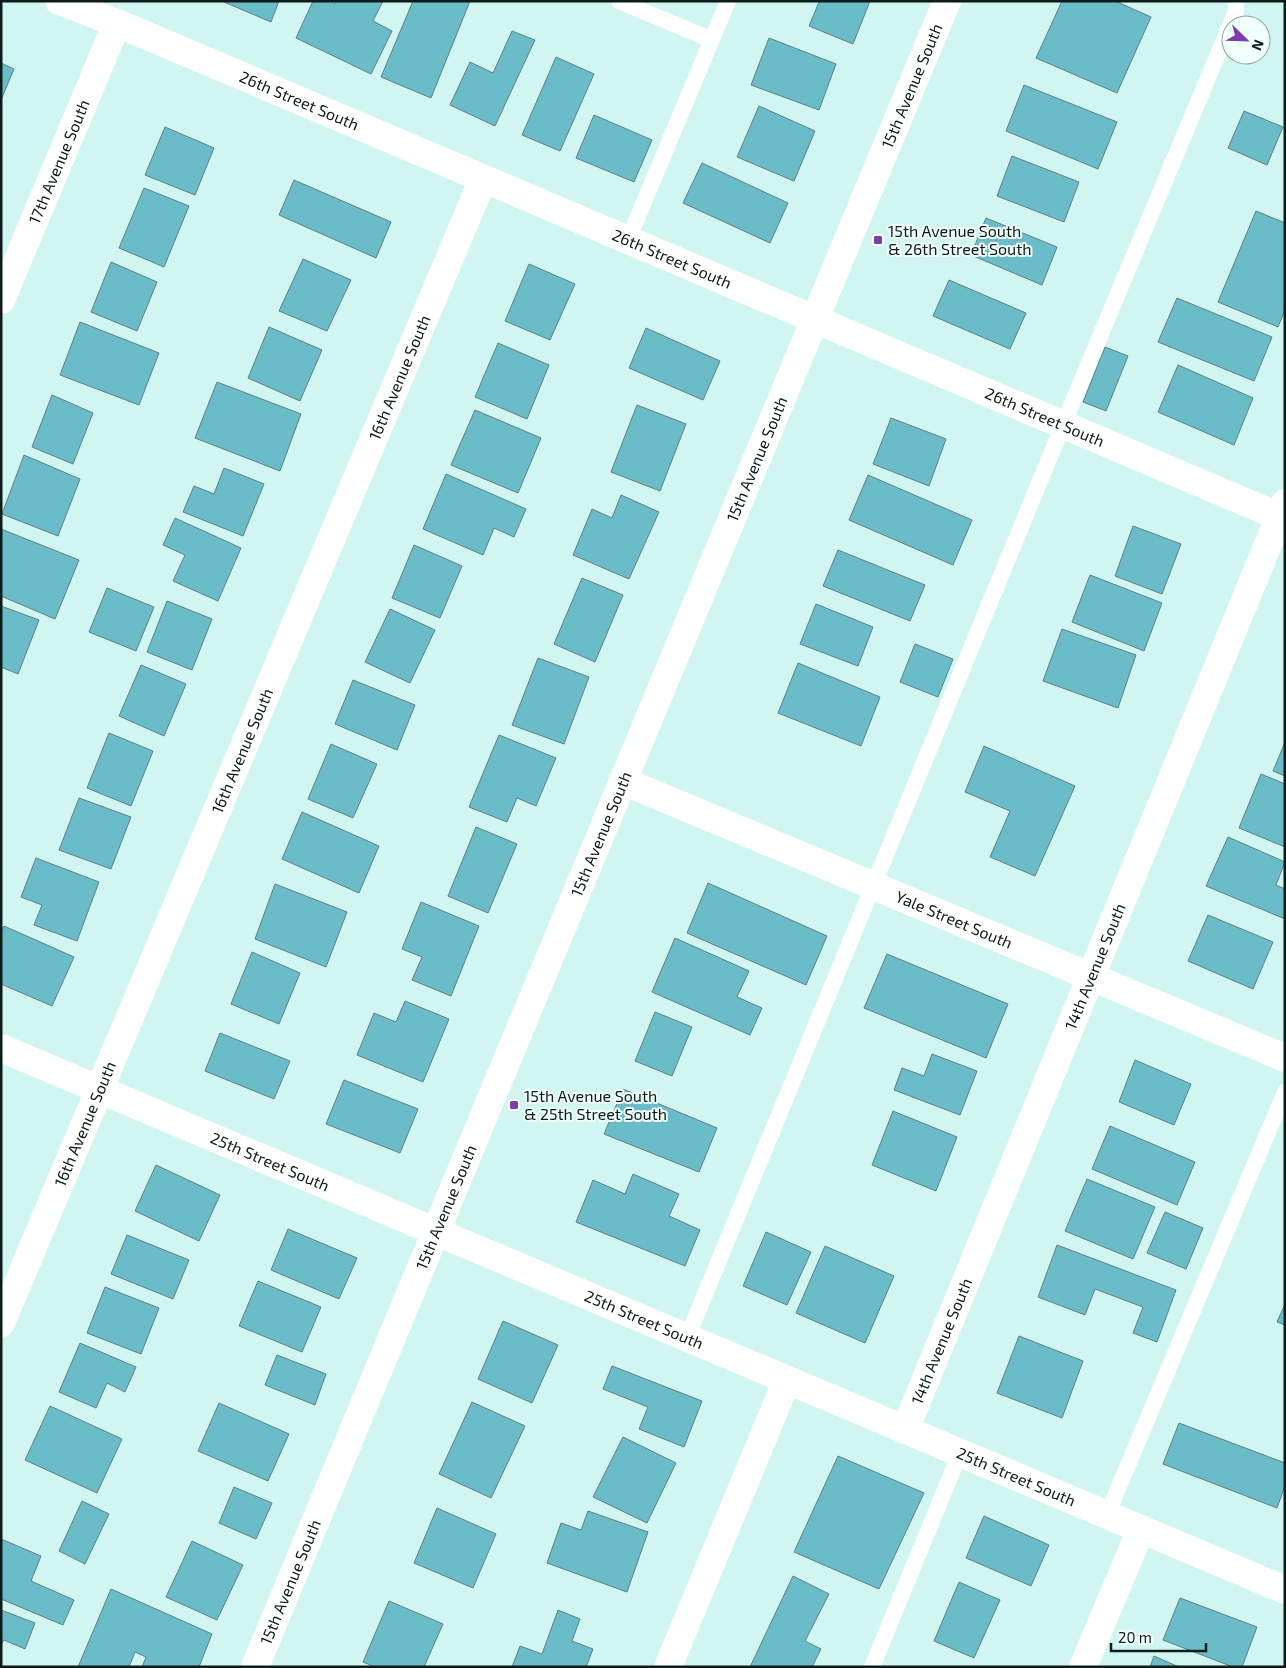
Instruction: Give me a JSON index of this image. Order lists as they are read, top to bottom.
{
  "streets": {
    "street": [
      "15th Avenue South",
      "26th Street South",
      "17th Avenue South",
      "16th Avenue South",
      "Yale Street South",
      "14th Avenue South",
      "25th Street South"
    ]
  },
  "crossings": [
    ["15th Avenue South", "26th Street South"],
    ["15th Avenue South", "Yale Street South"],
    ["15th Avenue South", "25th Street South"],
    ["26th Street South", "17th Avenue South"],
    ["26th Street South", "16th Avenue South"],
    ["26th Street South", "14th Avenue South"],
    ["16th Avenue South", "25th Street South"],
    ["Yale Street South", "14th Avenue South"],
    ["14th Avenue South", "25th Street South"]
  ],
  "places": {
    "transit": ["15th Avenue South & 26th Street South", "15th Avenue South & 25th Street South"]
  },
  "scale_bar": "20 m",
  "north": "bottom right"
}
